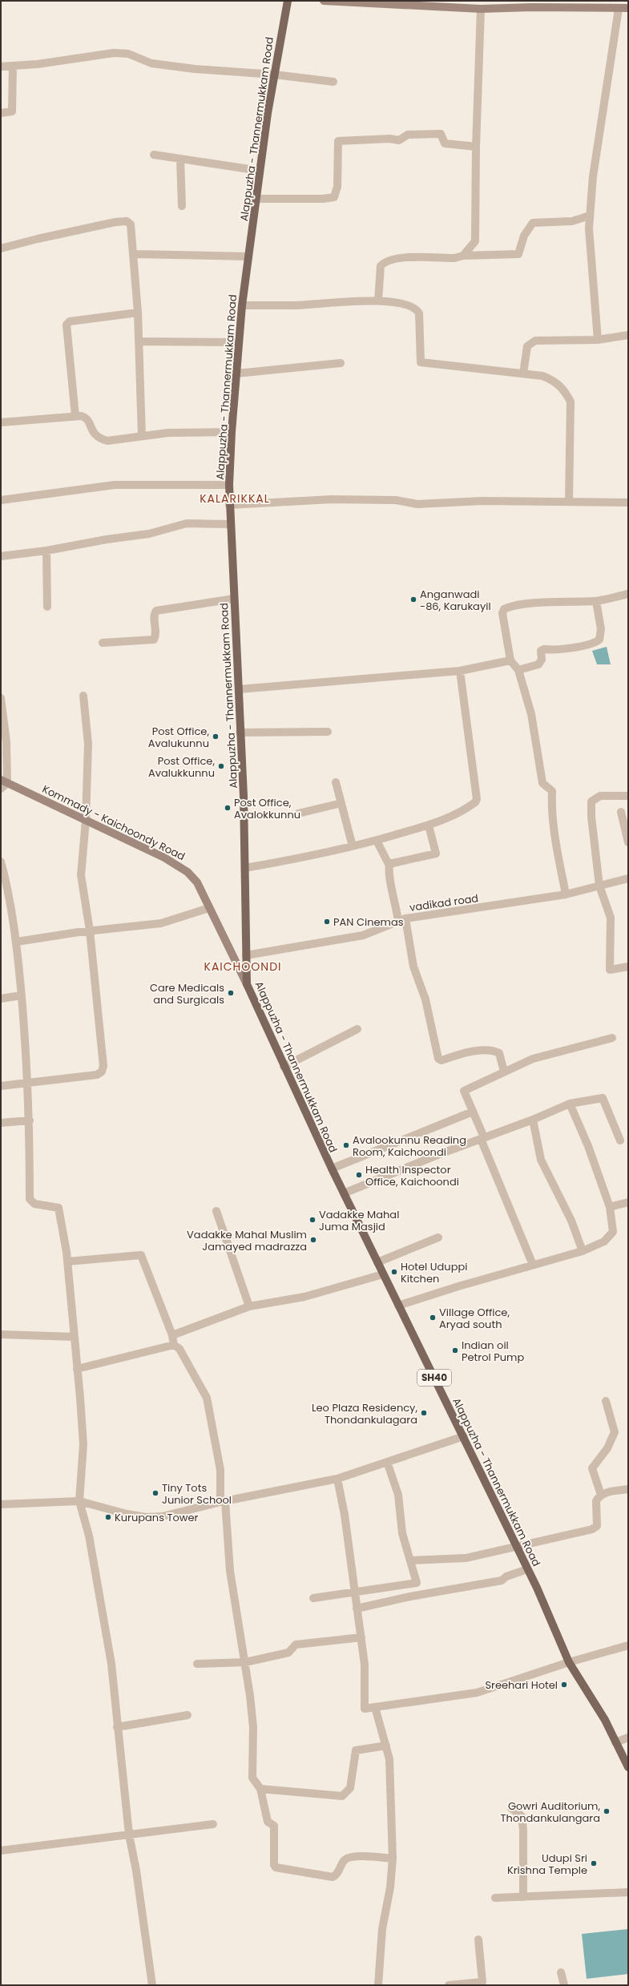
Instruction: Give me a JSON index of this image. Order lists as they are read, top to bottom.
{
  "streets": {
    "main road": ["Alappuzha - Thannermukkam Road", "Kommady - Kaichoondy Road", "SH40"],
    "street": ["vadikad road"]
  },
  "crossings": [
    ["Alappuzha - Thannermukkam Road", "Kommady - Kaichoondy Road"],
    ["Alappuzha - Thannermukkam Road", "vadikad road"]
  ],
  "districts": ["KALARIKKAL", "KAICHOONDI"],
  "places": [
    "Anganwadi -86, Karukayil",
    "Post Office, Avalukunnu",
    "Post Office, Avalukkunnu",
    "Post Office, Avalokkunnu",
    "PAN Cinemas",
    "Care Medicals and Surgicals",
    "Avalookunnu Reading Room, Kaichoondi",
    "Health Inspector Office, Kaichoondi",
    "Vadakke Mahal Juma Masjid",
    "Vadakke Mahal Muslim Jamayed madrazza",
    "Hotel Uduppi Kitchen",
    "Village Office, Aryad south",
    "Indian oil Petrol Pump",
    "Leo Plaza Residency, Thondankulagara",
    "Tiny Tots Junior School",
    "Kurupans Tower",
    "Sreehari Hotel",
    "Gowri Auditorium, Thondankulangara",
    "Udupi Sri Krishna Temple"
  ]
}
